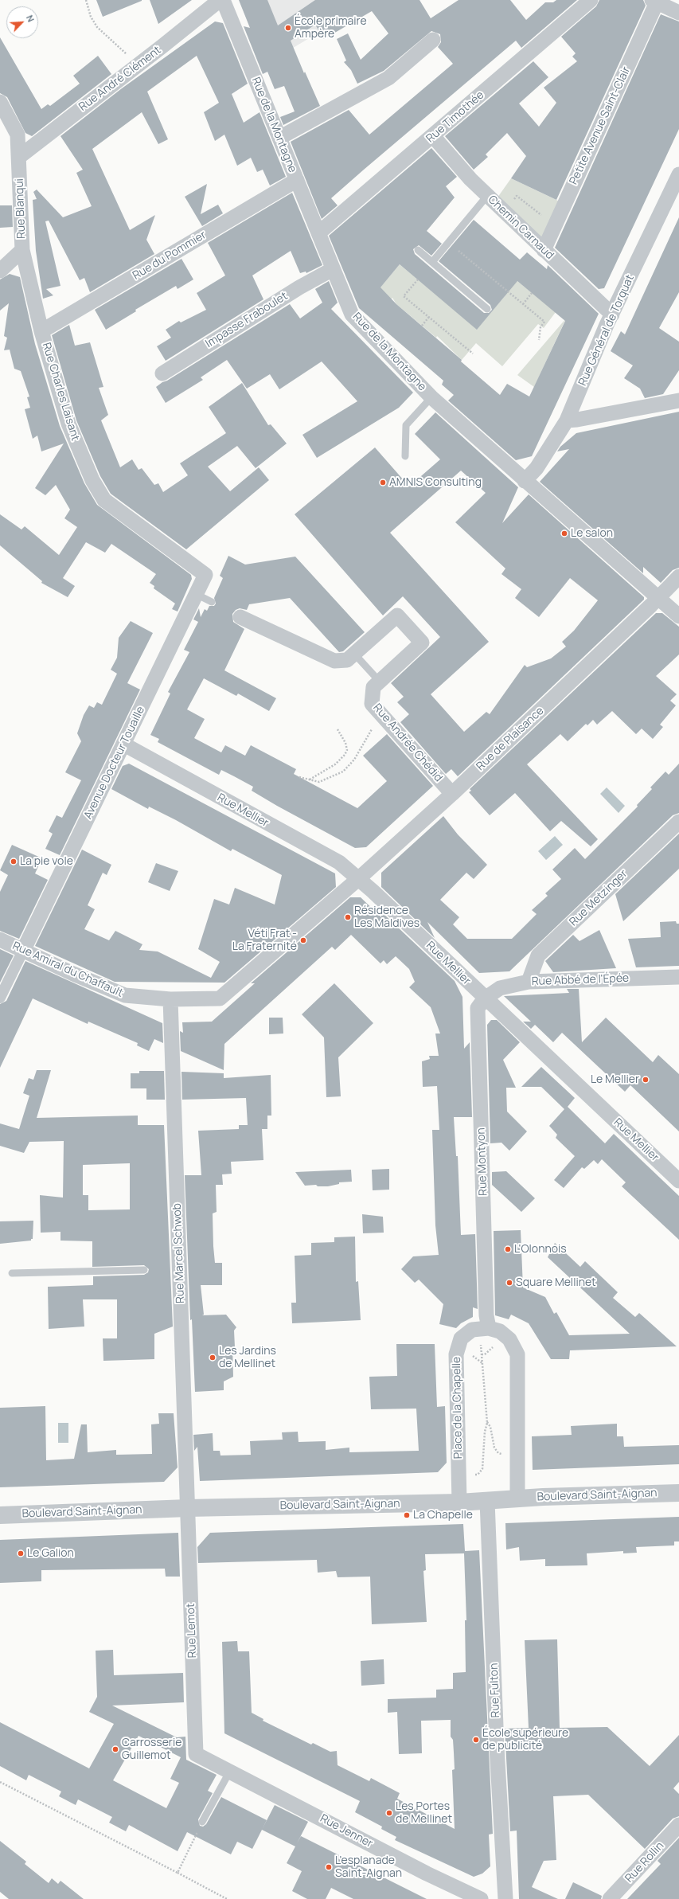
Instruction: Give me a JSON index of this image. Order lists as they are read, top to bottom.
{
  "streets": {
    "street": [
      "Rue André Clément",
      "Rue Timothée",
      "Rue de la Montagne",
      "Petite Avenue Saint-Clair",
      "Rue Blanqui",
      "Chemin Carnaud",
      "Rue du Pommier",
      "Impasse Fraboulet",
      "Rue Général de Torquat",
      "Rue Charles Laisant",
      "Rue de Plaisance",
      "Rue Andrée Chédid",
      "Avenue Docteur Touaille",
      "Rue Mellier",
      "Rue Metzinger",
      "Rue Amiral du Chaffault",
      "Rue Abbé de l'Épée",
      "Rue Montyon",
      "Rue Marcel Schwob",
      "Place de la Chapelle",
      "Boulevard Saint-Aignan",
      "Rue Lemot",
      "Rue Fulton",
      "Rue Jenner",
      "Rue Rollin"
    ]
  },
  "crossings": [
    ["Rue André Clément", "Rue Blanqui"],
    ["Rue Timothée", "Rue de la Montagne"],
    ["Rue Timothée", "Chemin Carnaud"],
    ["Rue de la Montagne", "Rue du Pommier"],
    ["Rue de la Montagne", "Impasse Fraboulet"],
    ["Rue de la Montagne", "Rue Général de Torquat"],
    ["Rue de la Montagne", "Rue de Plaisance"],
    ["Petite Avenue Saint-Clair", "Chemin Carnaud"],
    ["Rue Blanqui", "Rue Charles Laisant"],
    ["Chemin Carnaud", "Rue Général de Torquat"],
    ["Rue du Pommier", "Rue Charles Laisant"],
    ["Rue Charles Laisant", "Avenue Docteur Touaille"],
    ["Rue de Plaisance", "Rue Andrée Chédid"],
    ["Rue de Plaisance", "Rue Mellier"],
    ["Rue de Plaisance", "Rue Amiral du Chaffault"],
    ["Avenue Docteur Touaille", "Rue Mellier"],
    ["Avenue Docteur Touaille", "Rue Amiral du Chaffault"],
    ["Rue Mellier", "Rue Amiral du Chaffault"],
    ["Rue Mellier", "Rue Abbé de l'Épée"],
    ["Rue Mellier", "Rue Montyon"],
    ["Rue Metzinger", "Rue Abbé de l'Épée"],
    ["Rue Amiral du Chaffault", "Rue Marcel Schwob"],
    ["Rue Abbé de l'Épée", "Rue Montyon"],
    ["Rue Montyon", "Place de la Chapelle"],
    ["Rue Marcel Schwob", "Boulevard Saint-Aignan"],
    ["Rue Marcel Schwob", "Rue Lemot"],
    ["Place de la Chapelle", "Boulevard Saint-Aignan"],
    ["Boulevard Saint-Aignan", "Rue Lemot"],
    ["Boulevard Saint-Aignan", "Rue Fulton"],
    ["Rue Lemot", "Rue Jenner"]
  ],
  "places": [
    "École primaire Ampère",
    "AMNIS Consulting",
    "Le salon",
    "La pie vole",
    "Résidence Les Maldives",
    "Véti Frat - La Fraternité",
    "Le Mellier",
    "L'Olonnois",
    "Square Mellinet",
    "Les Jardins de Mellinet",
    "La Chapelle",
    "Le Galion",
    "École supérieure de publicité",
    "Carrosserie Guillemot",
    "Les Portes de Mellinet",
    "L'esplanade Saint-Aignan"
  ],
  "north": "top right"
}
